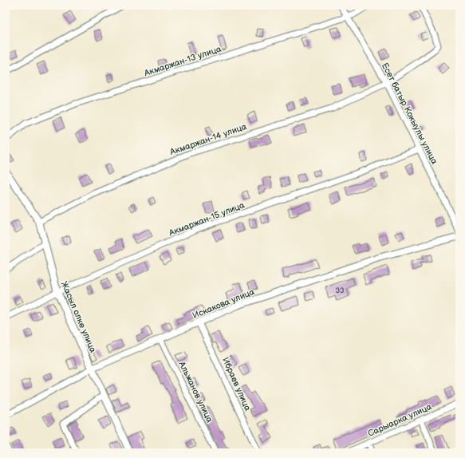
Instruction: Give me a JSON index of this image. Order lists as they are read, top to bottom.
{
  "streets": {
    "street": [
      "Акмаржан-13 улица",
      "Есет батыр Кокыулы улица",
      "Акмаржан-14 улица",
      "Акмаржан-15 улица",
      "Искакова улица",
      "Жасыл олке улица",
      "Ибраев улица",
      "Альжанов улица",
      "Сарыарка улица"
    ]
  },
  "crossings": [
    ["Акмаржан-13 улица", "Есет батыр Кокыулы улица"],
    ["Есет батыр Кокыулы улица", "Акмаржан-14 улица"],
    ["Есет батыр Кокыулы улица", "Акмаржан-15 улица"],
    ["Акмаржан-14 улица", "Жасыл олке улица"],
    ["Акмаржан-15 улица", "Жасыл олке улица"],
    ["Искакова улица", "Жасыл олке улица"],
    ["Искакова улица", "Ибраев улица"],
    ["Искакова улица", "Альжанов улица"]
  ],
  "house_numbers": ["33"]
}
